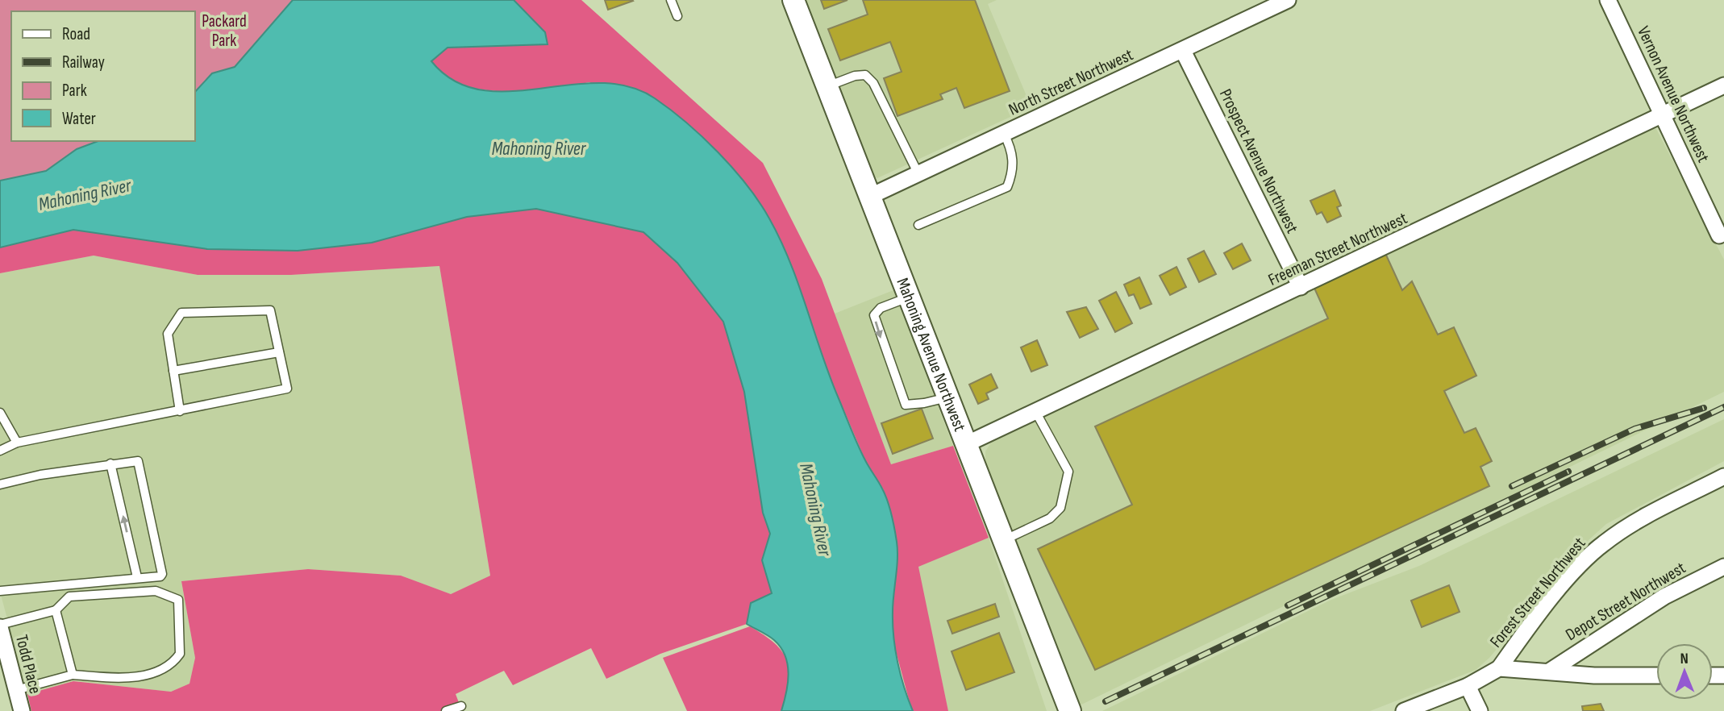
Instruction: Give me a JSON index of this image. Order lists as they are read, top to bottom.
{
  "streets": {
    "main road": ["Mahoning Avenue Northwest"],
    "street": [
      "North Street Northwest",
      "Vernon Avenue Northwest",
      "Prospect Avenue Northwest",
      "Freeman Street Northwest",
      "Forest Street Northwest",
      "Depot Street Northwest",
      "Todd Place"
    ]
  },
  "crossings": [
    ["North Street Northwest", "Prospect Avenue Northwest"],
    ["North Street Northwest", "Mahoning Avenue Northwest"],
    ["Vernon Avenue Northwest", "Freeman Street Northwest"],
    ["Prospect Avenue Northwest", "Freeman Street Northwest"],
    ["Freeman Street Northwest", "Mahoning Avenue Northwest"]
  ],
  "water": ["Mahoning River"],
  "parks": ["Packard Park"],
  "legend": [
    "Road",
    "Railway",
    "Park",
    "Water"
  ],
  "north": "top"
}
